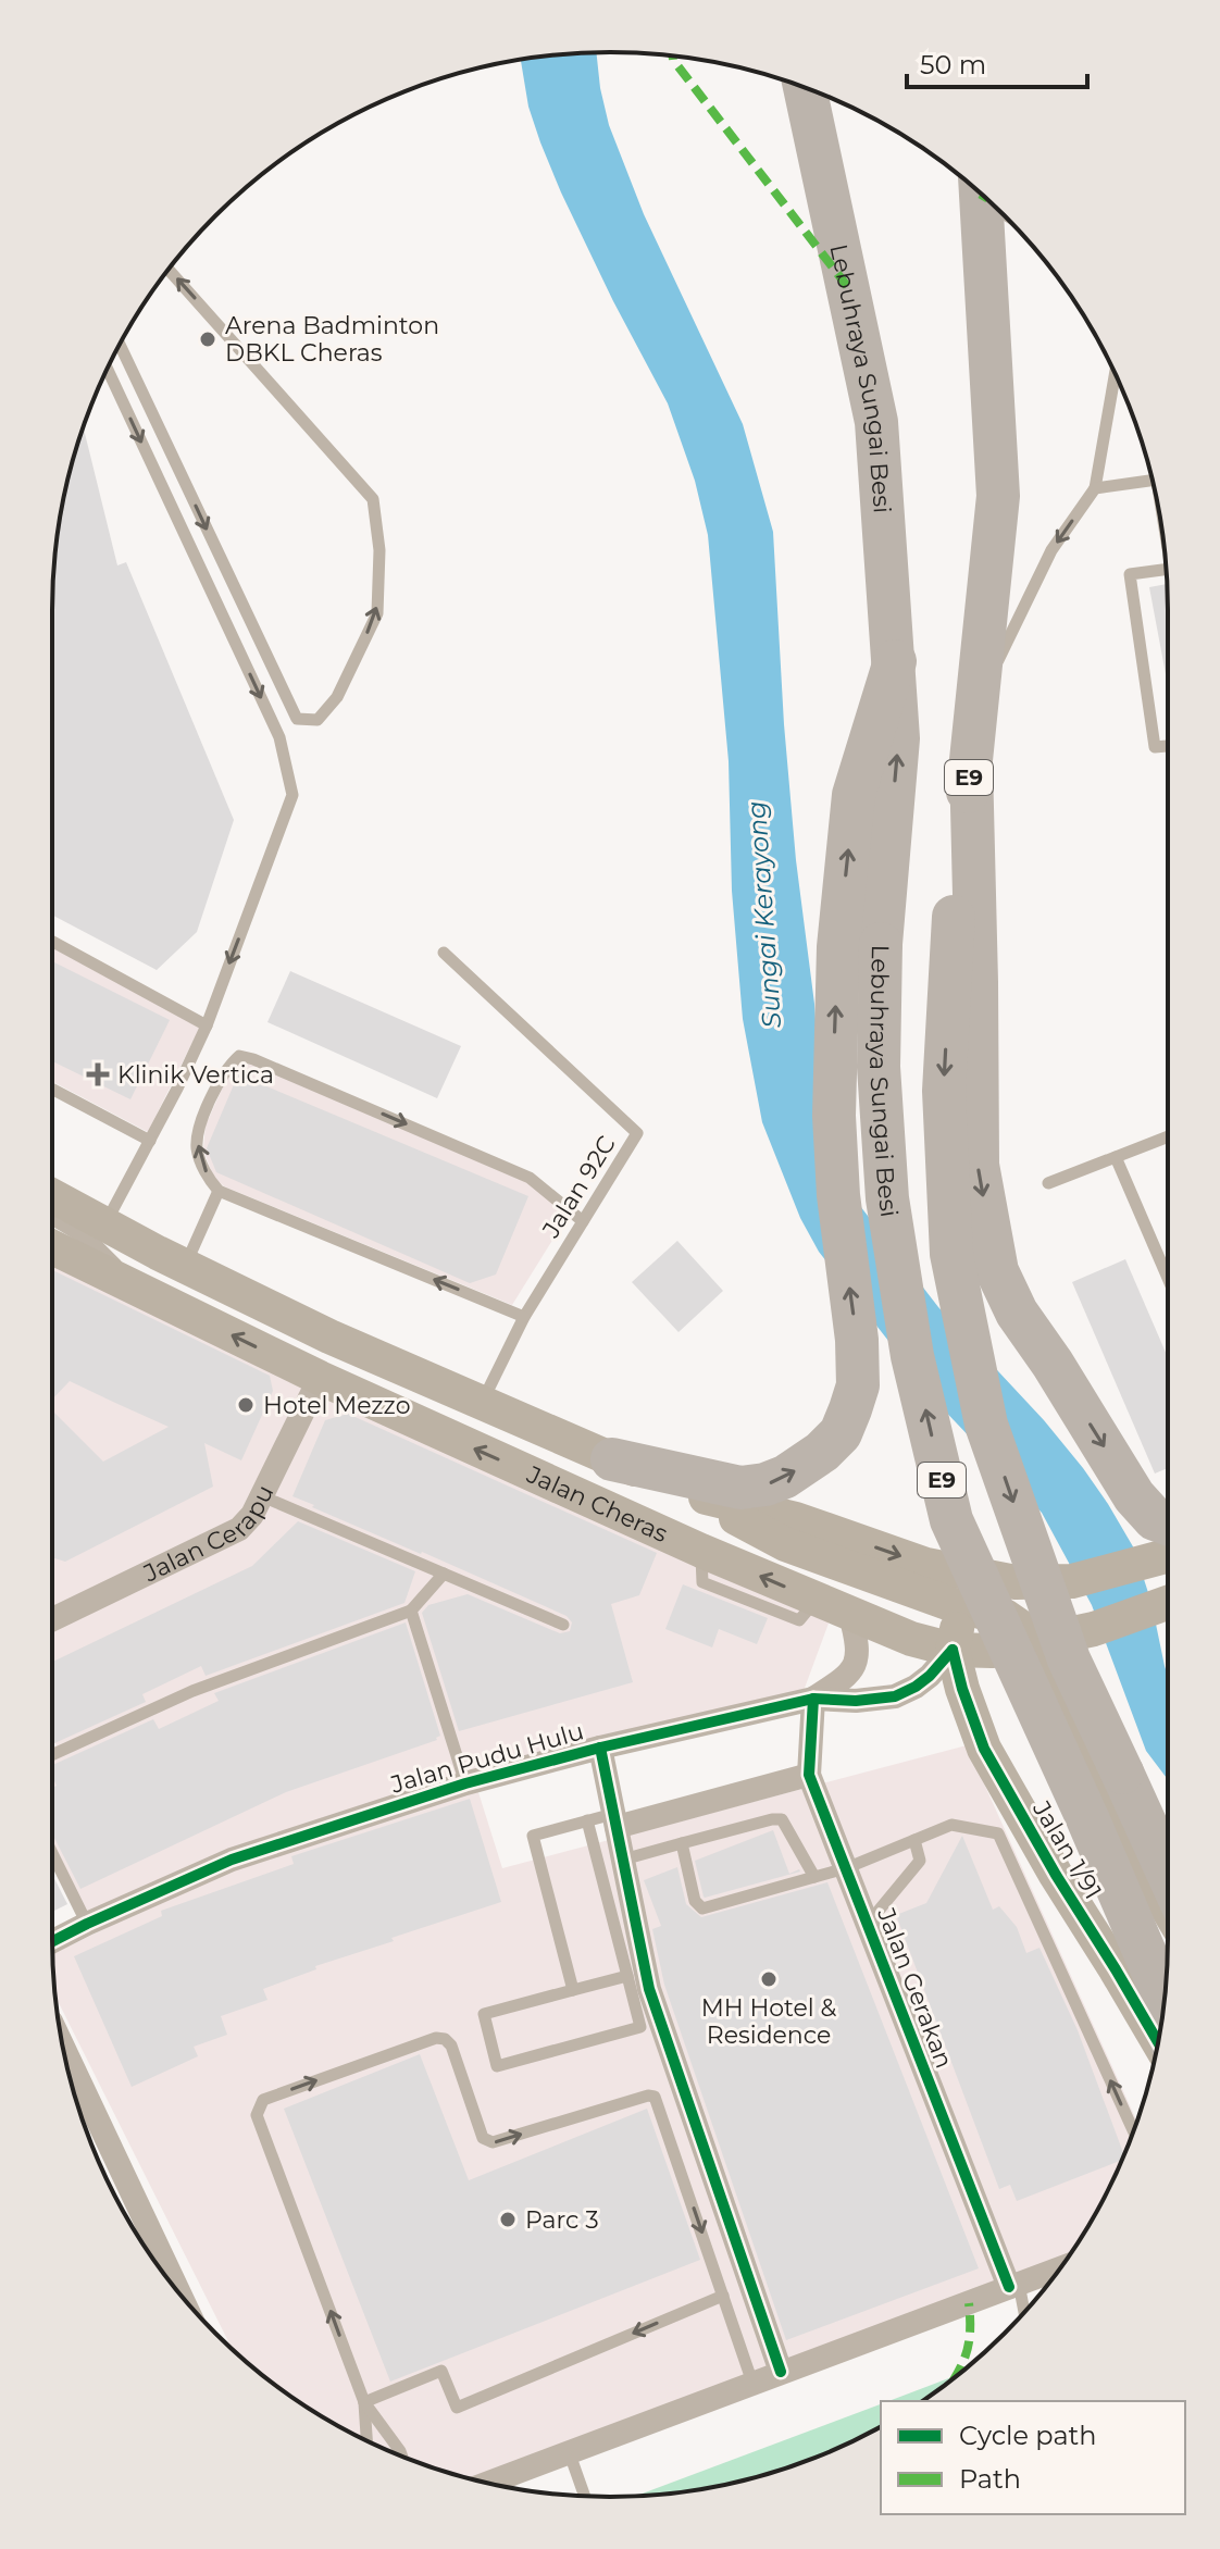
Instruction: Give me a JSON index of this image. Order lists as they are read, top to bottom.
{
  "streets": {
    "highway": ["Lebuhraya Sungai Besi", "E9"],
    "main road": ["Jalan Cheras", "Jalan 1/91"],
    "street": ["Jalan Cerapu", "Jalan Pudu Hulu", "Jalan Gerakan"],
    "lane": ["Jalan 92C"]
  },
  "crossings": [
    ["Jalan 92C", "Jalan Cheras"],
    ["Jalan Cheras", "Jalan Cerapu"],
    ["Jalan Cheras", "Jalan Pudu Hulu"],
    ["Jalan Cheras", "Jalan 1/91"],
    ["Jalan Pudu Hulu", "Jalan 1/91"],
    ["Jalan Pudu Hulu", "Jalan Gerakan"]
  ],
  "water": ["Sungai Kerayong"],
  "places": {
    "other": [
      "Arena Badminton DBKL Cheras",
      "Hotel Mezzo",
      "MH Hotel & Residence",
      "Parc 3"
    ],
    "health": ["Klinik Vertica"]
  },
  "legend": ["Cycle path", "Path"],
  "scale_bar": "50 m"
}
